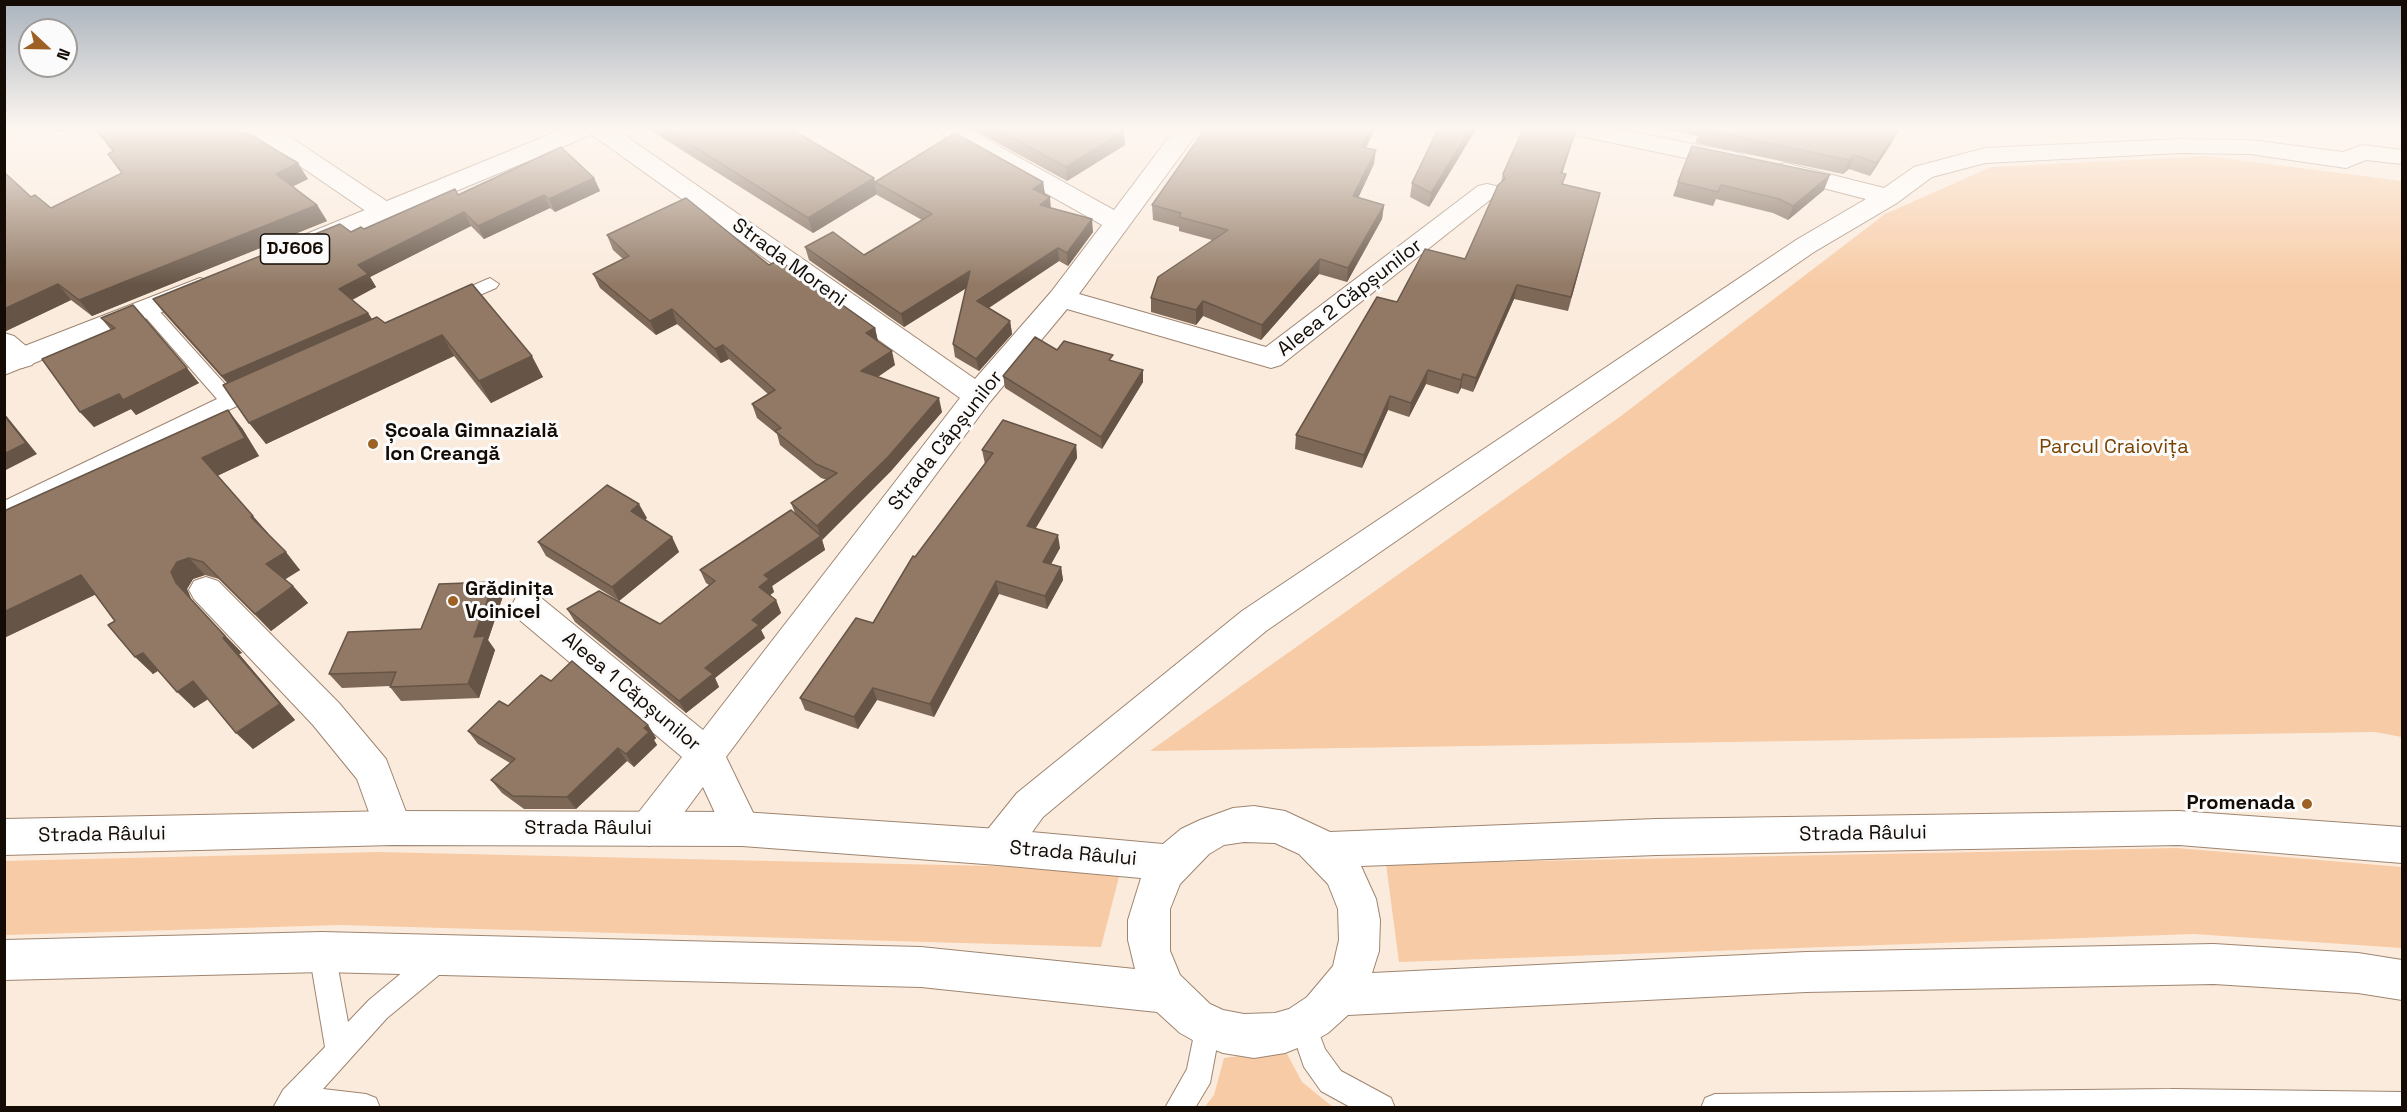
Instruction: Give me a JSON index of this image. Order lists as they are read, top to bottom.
{
  "streets": {
    "street": [
      "DJ606",
      "Strada Moreni",
      "Aleea 2 Căpșunilor",
      "Strada Căpșunilor",
      "Aleea 1 Căpșunilor",
      "Strada Râului"
    ]
  },
  "crossings": [
    ["Strada Moreni", "Strada Căpșunilor"],
    ["Aleea 2 Căpșunilor", "Strada Căpșunilor"],
    ["Strada Căpșunilor", "Aleea 1 Căpșunilor"],
    ["Strada Căpșunilor", "Strada Râului"]
  ],
  "parks": ["Parcul Craiovița"],
  "places": ["Școala Gimnazială Ion Creangă", "Grădinița Voinicel", "Promenada"],
  "north": "right"
}
